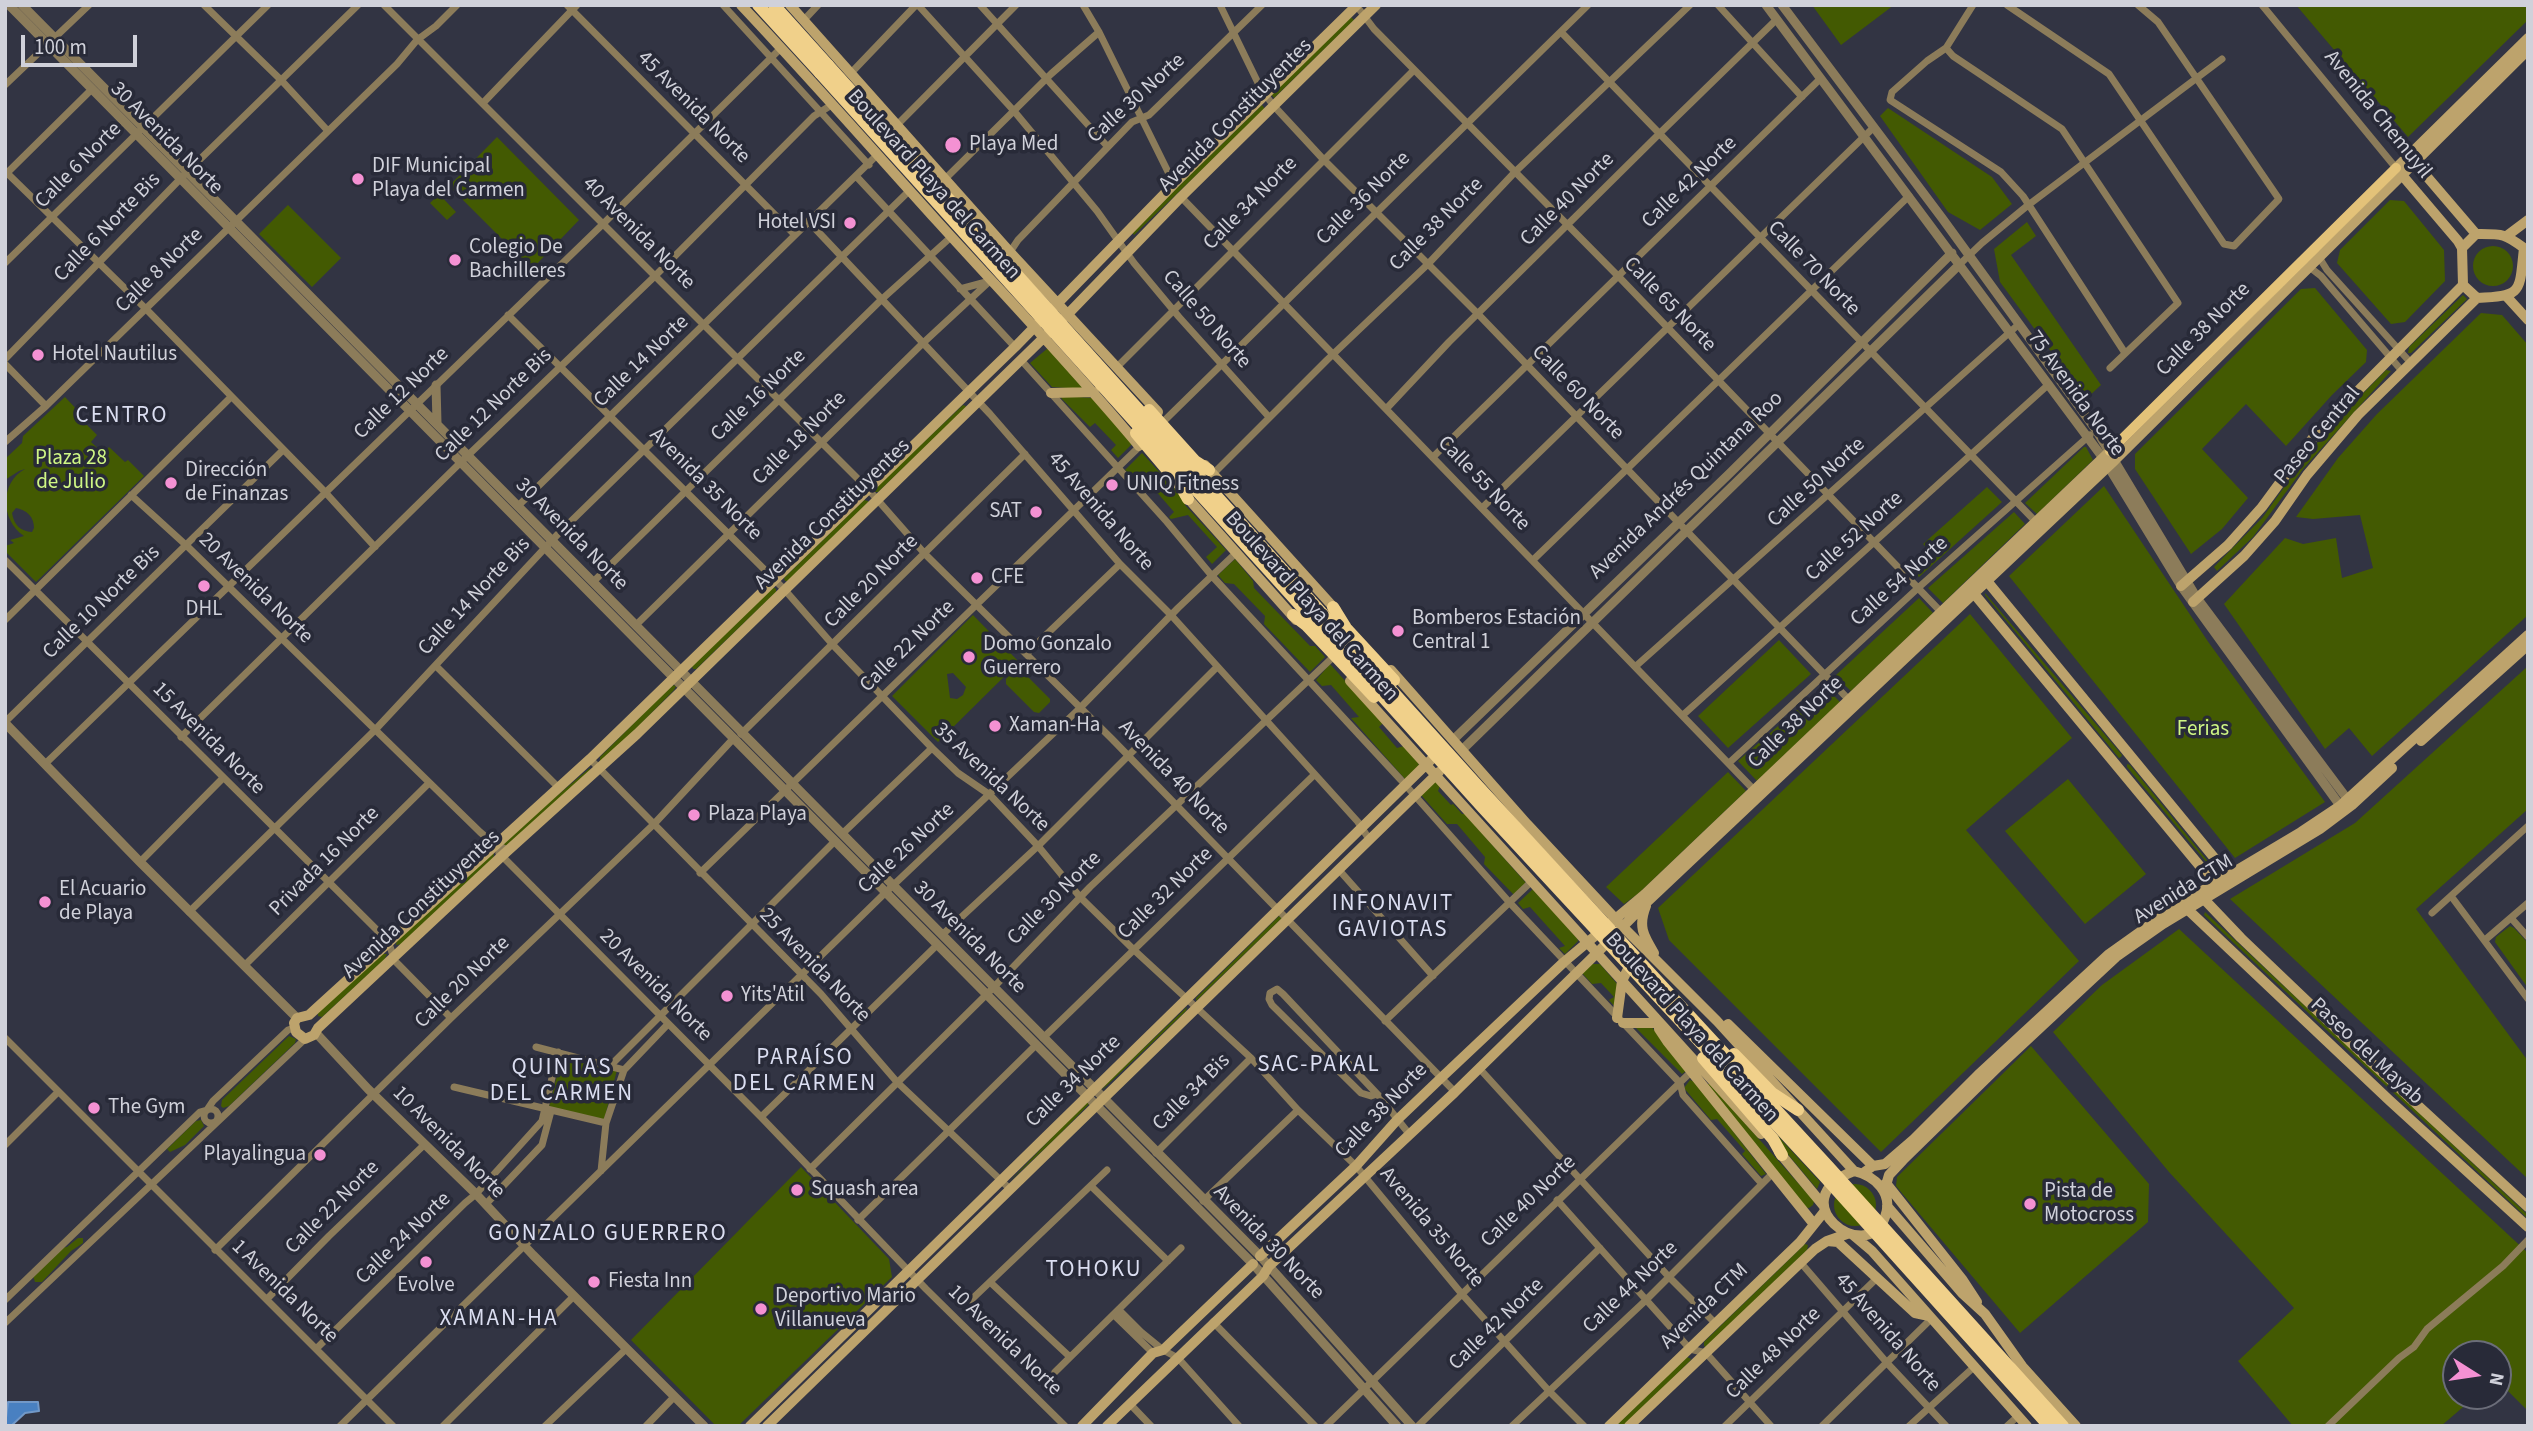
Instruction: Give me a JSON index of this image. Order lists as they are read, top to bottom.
{
  "streets": {
    "main road": [
      "Avenida Chemuyil",
      "Avenida Constituyentes",
      "Boulevard Playa del Carmen",
      "Calle 34 Norte",
      "Calle 38 Norte",
      "Paseo Central",
      "Avenida Andrés Quintana Roo",
      "Avenida CTM",
      "Paseo del Mayab"
    ],
    "street": [
      "Calle 30 Norte",
      "45 Avenida Norte",
      "30 Avenida Norte",
      "Calle 6 Norte",
      "Calle 42 Norte",
      "Calle 36 Norte",
      "Calle 40 Norte",
      "Calle 6 Norte Bis",
      "40 Avenida Norte",
      "Calle 70 Norte",
      "Calle 8 Norte",
      "Calle 65 Norte",
      "Calle 50 Norte",
      "Calle 14 Norte",
      "Calle 60 Norte",
      "Calle 12 Norte",
      "75 Avenida Norte",
      "Calle 16 Norte",
      "Calle 12 Norte Bis",
      "Calle 18 Norte",
      "Calle 55 Norte",
      "Avenida 35 Norte",
      "Calle 52 Norte",
      "Calle 20 Norte",
      "Calle 54 Norte",
      "20 Avenida Norte",
      "Calle 14 Norte Bis",
      "Calle 10 Norte Bis",
      "Calle 22 Norte",
      "15 Avenida Norte",
      "35 Avenida Norte",
      "Avenida 40 Norte",
      "Calle 26 Norte",
      "Privada 16 Norte",
      "Calle 32 Norte",
      "25 Avenida Norte",
      "Calle 34 Bis",
      "10 Avenida Norte",
      "Calle 24 Norte",
      "Avenida 30 Norte",
      "Calle 44 Norte",
      "1 Avenida Norte",
      "Calle 48 Norte"
    ]
  },
  "crossings": [
    ["Calle 30 Norte", "45 Avenida Norte"],
    ["Calle 30 Norte", "30 Avenida Norte"],
    ["Calle 30 Norte", "Boulevard Playa del Carmen"],
    ["Calle 30 Norte", "Calle 50 Norte"],
    ["Calle 30 Norte", "Calle 60 Norte"],
    ["Calle 30 Norte", "20 Avenida Norte"],
    ["Calle 30 Norte", "35 Avenida Norte"],
    ["Calle 30 Norte", "Avenida 40 Norte"],
    ["Calle 30 Norte", "25 Avenida Norte"],
    ["45 Avenida Norte", "Avenida Constituyentes"],
    ["45 Avenida Norte", "Calle 34 Norte"],
    ["45 Avenida Norte", "Calle 14 Norte"],
    ["45 Avenida Norte", "Calle 12 Norte"],
    ["45 Avenida Norte", "Calle 16 Norte"],
    ["45 Avenida Norte", "Calle 12 Norte Bis"],
    ["45 Avenida Norte", "Calle 18 Norte"],
    ["45 Avenida Norte", "Calle 20 Norte"],
    ["45 Avenida Norte", "Calle 14 Norte Bis"],
    ["45 Avenida Norte", "Calle 22 Norte"],
    ["45 Avenida Norte", "Calle 26 Norte"],
    ["45 Avenida Norte", "Avenida CTM"],
    ["45 Avenida Norte", "Calle 32 Norte"],
    ["45 Avenida Norte", "Calle 48 Norte"],
    ["Avenida Chemuyil", "Calle 38 Norte"],
    ["Avenida Chemuyil", "Paseo Central"],
    ["Avenida Constituyentes", "30 Avenida Norte"],
    ["Avenida Constituyentes", "Boulevard Playa del Carmen"],
    ["Avenida Constituyentes", "40 Avenida Norte"],
    ["Avenida Constituyentes", "Calle 65 Norte"],
    ["Avenida Constituyentes", "Calle 50 Norte"],
    ["Avenida Constituyentes", "Calle 60 Norte"],
    ["Avenida Constituyentes", "Calle 55 Norte"],
    ["Avenida Constituyentes", "Avenida 35 Norte"],
    ["Avenida Constituyentes", "20 Avenida Norte"],
    ["Avenida Constituyentes", "15 Avenida Norte"],
    ["Avenida Constituyentes", "35 Avenida Norte"],
    ["Avenida Constituyentes", "Avenida 40 Norte"],
    ["Avenida Constituyentes", "25 Avenida Norte"],
    ["Avenida Constituyentes", "10 Avenida Norte"],
    ["Avenida Constituyentes", "1 Avenida Norte"],
    ["30 Avenida Norte", "Calle 6 Norte"],
    ["30 Avenida Norte", "Calle 6 Norte Bis"],
    ["30 Avenida Norte", "Calle 8 Norte"],
    ["30 Avenida Norte", "Calle 14 Norte"],
    ["30 Avenida Norte", "Calle 12 Norte"],
    ["30 Avenida Norte", "Calle 16 Norte"],
    ["30 Avenida Norte", "Calle 12 Norte Bis"],
    ["30 Avenida Norte", "Calle 18 Norte"],
    ["30 Avenida Norte", "Calle 20 Norte"],
    ["30 Avenida Norte", "Calle 14 Norte Bis"],
    ["30 Avenida Norte", "Calle 22 Norte"],
    ["30 Avenida Norte", "Calle 26 Norte"],
    ["Calle 42 Norte", "Calle 70 Norte"],
    ["Calle 42 Norte", "Calle 65 Norte"],
    ["Calle 42 Norte", "Calle 60 Norte"],
    ["Calle 42 Norte", "75 Avenida Norte"],
    ["Calle 42 Norte", "Calle 55 Norte"],
    ["Calle 42 Norte", "Avenida 35 Norte"],
    ["Boulevard Playa del Carmen", "Calle 36 Norte"],
    ["Boulevard Playa del Carmen", "Calle 40 Norte"],
    ["Boulevard Playa del Carmen", "Calle 34 Norte"],
    ["Boulevard Playa del Carmen", "Calle 38 Norte"],
    ["Boulevard Playa del Carmen", "Calle 14 Norte"],
    ["Boulevard Playa del Carmen", "Calle 12 Norte"],
    ["Boulevard Playa del Carmen", "Calle 16 Norte"],
    ["Boulevard Playa del Carmen", "Calle 12 Norte Bis"],
    ["Boulevard Playa del Carmen", "Calle 18 Norte"],
    ["Boulevard Playa del Carmen", "Avenida Andrés Quintana Roo"],
    ["Boulevard Playa del Carmen", "Calle 14 Norte Bis"],
    ["Boulevard Playa del Carmen", "Calle 22 Norte"],
    ["Boulevard Playa del Carmen", "Calle 26 Norte"],
    ["Boulevard Playa del Carmen", "Avenida CTM"],
    ["Boulevard Playa del Carmen", "Calle 44 Norte"],
    ["Calle 36 Norte", "Calle 70 Norte"],
    ["Calle 36 Norte", "Calle 65 Norte"],
    ["Calle 36 Norte", "Calle 50 Norte"],
    ["Calle 36 Norte", "Calle 60 Norte"],
    ["Calle 36 Norte", "Calle 55 Norte"],
    ["Calle 40 Norte", "Calle 70 Norte"],
    ["Calle 40 Norte", "Calle 65 Norte"],
    ["Calle 40 Norte", "Calle 60 Norte"],
    ["Calle 40 Norte", "75 Avenida Norte"],
    ["Calle 40 Norte", "Calle 55 Norte"],
    ["Calle 40 Norte", "Avenida 35 Norte"],
    ["Calle 40 Norte", "Avenida 30 Norte"],
    ["Calle 34 Norte", "Calle 65 Norte"],
    ["Calle 34 Norte", "Calle 50 Norte"],
    ["Calle 34 Norte", "Calle 60 Norte"],
    ["Calle 34 Norte", "Calle 55 Norte"],
    ["Calle 34 Norte", "Avenida 35 Norte"],
    ["Calle 34 Norte", "Avenida Andrés Quintana Roo"],
    ["Calle 34 Norte", "20 Avenida Norte"],
    ["Calle 34 Norte", "35 Avenida Norte"],
    ["Calle 34 Norte", "Avenida 40 Norte"],
    ["Calle 34 Norte", "25 Avenida Norte"],
    ["Calle 34 Norte", "10 Avenida Norte"],
    ["Calle 34 Norte", "Avenida 30 Norte"],
    ["Calle 38 Norte", "Calle 70 Norte"],
    ["Calle 38 Norte", "Calle 65 Norte"],
    ["Calle 38 Norte", "Calle 50 Norte"],
    ["Calle 38 Norte", "Calle 60 Norte"],
    ["Calle 38 Norte", "75 Avenida Norte"],
    ["Calle 38 Norte", "Calle 55 Norte"],
    ["Calle 38 Norte", "Avenida 35 Norte"],
    ["Calle 38 Norte", "Avenida 40 Norte"],
    ["Calle 38 Norte", "Avenida 30 Norte"],
    ["40 Avenida Norte", "Calle 8 Norte"],
    ["40 Avenida Norte", "Calle 14 Norte"],
    ["40 Avenida Norte", "Calle 12 Norte"],
    ["40 Avenida Norte", "Calle 16 Norte"],
    ["40 Avenida Norte", "Calle 12 Norte Bis"],
    ["40 Avenida Norte", "Calle 18 Norte"],
    ["40 Avenida Norte", "Calle 14 Norte Bis"],
    ["40 Avenida Norte", "Avenida 40 Norte"],
    ["Calle 70 Norte", "Calle 50 Norte"],
    ["Calle 70 Norte", "Avenida Andrés Quintana Roo"],
    ["Calle 70 Norte", "Calle 52 Norte"],
    ["Calle 70 Norte", "Calle 54 Norte"],
    ["Calle 65 Norte", "Calle 50 Norte"],
    ["Calle 65 Norte", "Avenida Andrés Quintana Roo"],
    ["Calle 65 Norte", "Calle 52 Norte"],
    ["Calle 65 Norte", "Calle 54 Norte"],
    ["Calle 50 Norte", "Calle 60 Norte"],
    ["Calle 50 Norte", "75 Avenida Norte"],
    ["Calle 50 Norte", "Calle 55 Norte"],
    ["Calle 14 Norte", "Avenida 35 Norte"],
    ["Calle 60 Norte", "Avenida Andrés Quintana Roo"],
    ["Calle 60 Norte", "Calle 52 Norte"],
    ["Calle 60 Norte", "Calle 54 Norte"],
    ["Calle 12 Norte", "20 Avenida Norte"],
    ["Calle 12 Norte", "15 Avenida Norte"],
    ["75 Avenida Norte", "Paseo Central"],
    ["75 Avenida Norte", "Avenida Andrés Quintana Roo"],
    ["75 Avenida Norte", "Calle 52 Norte"],
    ["75 Avenida Norte", "Calle 54 Norte"],
    ["75 Avenida Norte", "Avenida CTM"],
    ["Calle 16 Norte", "Avenida 35 Norte"],
    ["Calle 12 Norte Bis", "20 Avenida Norte"],
    ["Calle 12 Norte Bis", "15 Avenida Norte"],
    ["Calle 18 Norte", "Avenida 35 Norte"],
    ["Calle 55 Norte", "Avenida Andrés Quintana Roo"],
    ["Calle 55 Norte", "Calle 52 Norte"],
    ["Calle 55 Norte", "Calle 54 Norte"],
    ["Avenida 35 Norte", "Calle 14 Norte Bis"],
    ["Avenida 35 Norte", "35 Avenida Norte"],
    ["Avenida 35 Norte", "Calle 34 Bis"],
    ["Avenida 35 Norte", "Calle 44 Norte"],
    ["Calle 20 Norte", "20 Avenida Norte"],
    ["Calle 20 Norte", "35 Avenida Norte"],
    ["Calle 20 Norte", "Avenida 40 Norte"],
    ["Calle 20 Norte", "25 Avenida Norte"],
    ["Calle 20 Norte", "10 Avenida Norte"],
    ["Calle 20 Norte", "1 Avenida Norte"],
    ["20 Avenida Norte", "Calle 14 Norte Bis"],
    ["20 Avenida Norte", "Calle 10 Norte Bis"],
    ["20 Avenida Norte", "Calle 26 Norte"],
    ["20 Avenida Norte", "Privada 16 Norte"],
    ["20 Avenida Norte", "Calle 32 Norte"],
    ["20 Avenida Norte", "10 Avenida Norte"],
    ["Calle 14 Norte Bis", "15 Avenida Norte"],
    ["Calle 10 Norte Bis", "15 Avenida Norte"],
    ["Calle 22 Norte", "35 Avenida Norte"],
    ["Calle 22 Norte", "Avenida 40 Norte"],
    ["Calle 22 Norte", "25 Avenida Norte"],
    ["Calle 22 Norte", "10 Avenida Norte"],
    ["Calle 22 Norte", "1 Avenida Norte"],
    ["15 Avenida Norte", "Privada 16 Norte"],
    ["35 Avenida Norte", "Calle 26 Norte"],
    ["35 Avenida Norte", "Calle 32 Norte"],
    ["Avenida 40 Norte", "Calle 26 Norte"],
    ["Avenida 40 Norte", "Calle 32 Norte"],
    ["Calle 26 Norte", "25 Avenida Norte"],
    ["Calle 26 Norte", "10 Avenida Norte"],
    ["Calle 26 Norte", "1 Avenida Norte"],
    ["Avenida CTM", "Paseo del Mayab"],
    ["Calle 32 Norte", "25 Avenida Norte"],
    ["Calle 34 Bis", "Avenida 30 Norte"],
    ["10 Avenida Norte", "Calle 24 Norte"],
    ["Calle 24 Norte", "1 Avenida Norte"]
  ],
  "districts": [
    "CENTRO",
    "INFONAVIT GAVIOTAS",
    "PARAÍSO DEL CARMEN",
    "SAC-PAKAL",
    "QUINTAS DEL CARMEN",
    "GONZALO GUERRERO",
    "TOHOKU",
    "XAMAN-HA"
  ],
  "parks": ["Plaza 28 de Julio", "Ferias"],
  "places": [
    "Playa Med",
    "DIF Municipal Playa del Carmen",
    "Hotel VSI",
    "Colegio De Bachilleres",
    "Hotel Nautilus",
    "Dirección de Finanzas",
    "UNIQ Fitness",
    "SAT",
    "CFE",
    "DHL",
    "Bomberos Estación Central 1",
    "Domo Gonzalo Guerrero",
    "Xaman-Ha",
    "Plaza Playa",
    "El Acuario de Playa",
    "Yits'Atil",
    "The Gym",
    "Playalingua",
    "Squash area",
    "Pista de Motocross",
    "Evolve",
    "Fiesta Inn",
    "Deportivo Mario Villanueva"
  ],
  "scale_bar": "100 m",
  "north": "right"
}
